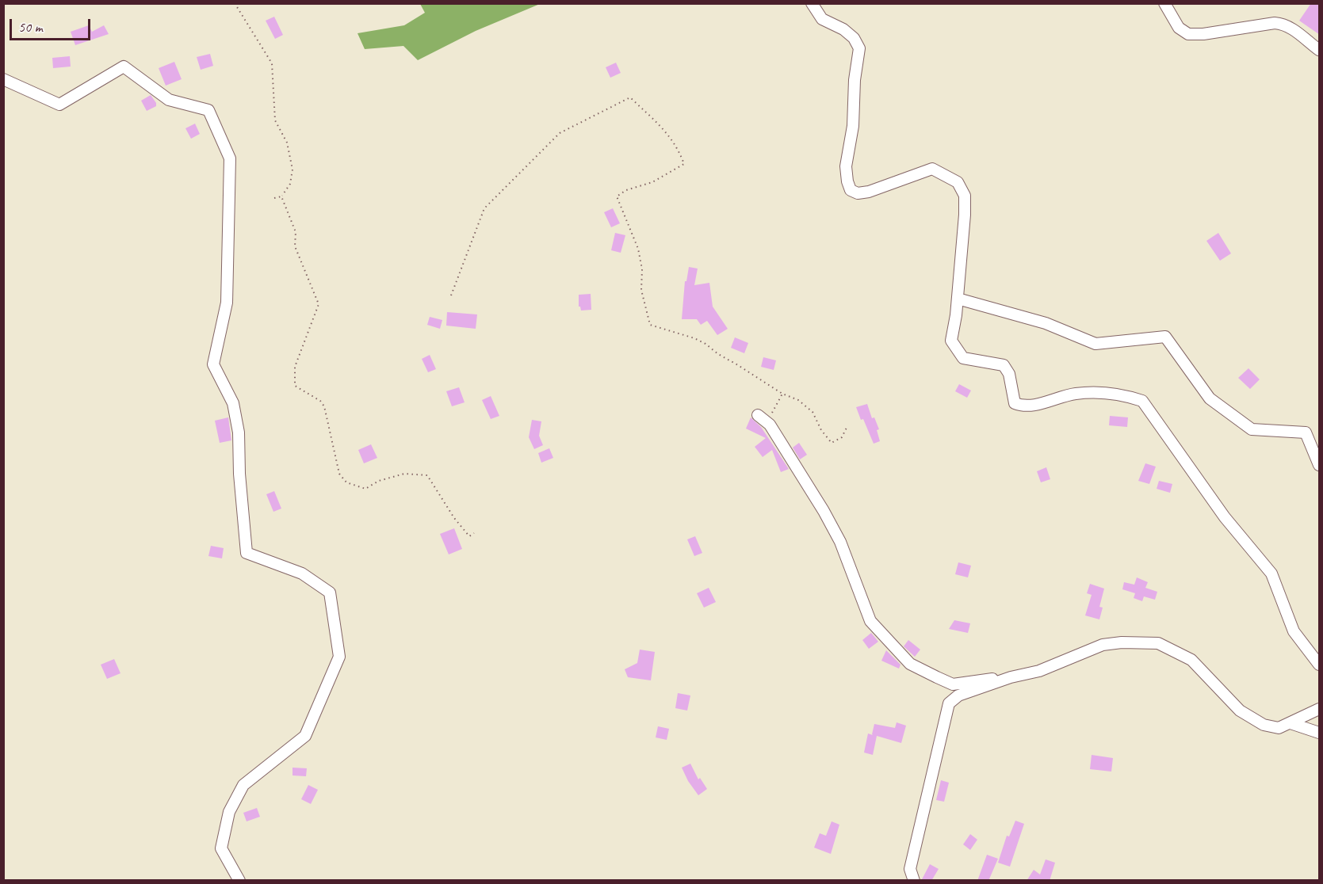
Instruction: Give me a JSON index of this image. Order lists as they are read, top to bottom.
{
  "scale_bar": "50 m"
}
